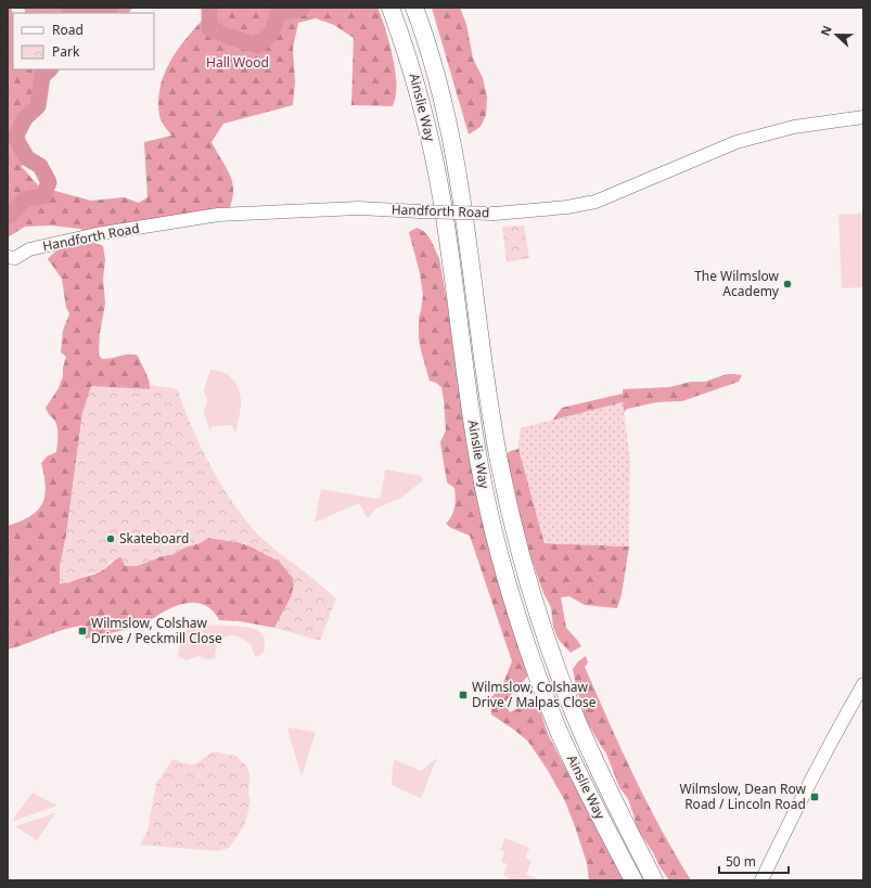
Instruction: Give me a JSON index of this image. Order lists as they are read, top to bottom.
{
  "streets": {
    "highway": ["Ainslie Way"],
    "main road": ["Handforth Road"]
  },
  "parks": ["Hall Wood"],
  "places": {
    "other": ["The Wilmslow Academy", "Skateboard"],
    "transit": ["Wilmslow, Colshaw Drive / Peckmill Close", "Wilmslow, Colshaw Drive / Malpas Close", "Wilmslow, Dean Row Road / Lincoln Road"]
  },
  "legend": ["Road", "Park"],
  "scale_bar": "50 m",
  "north": "left"
}
